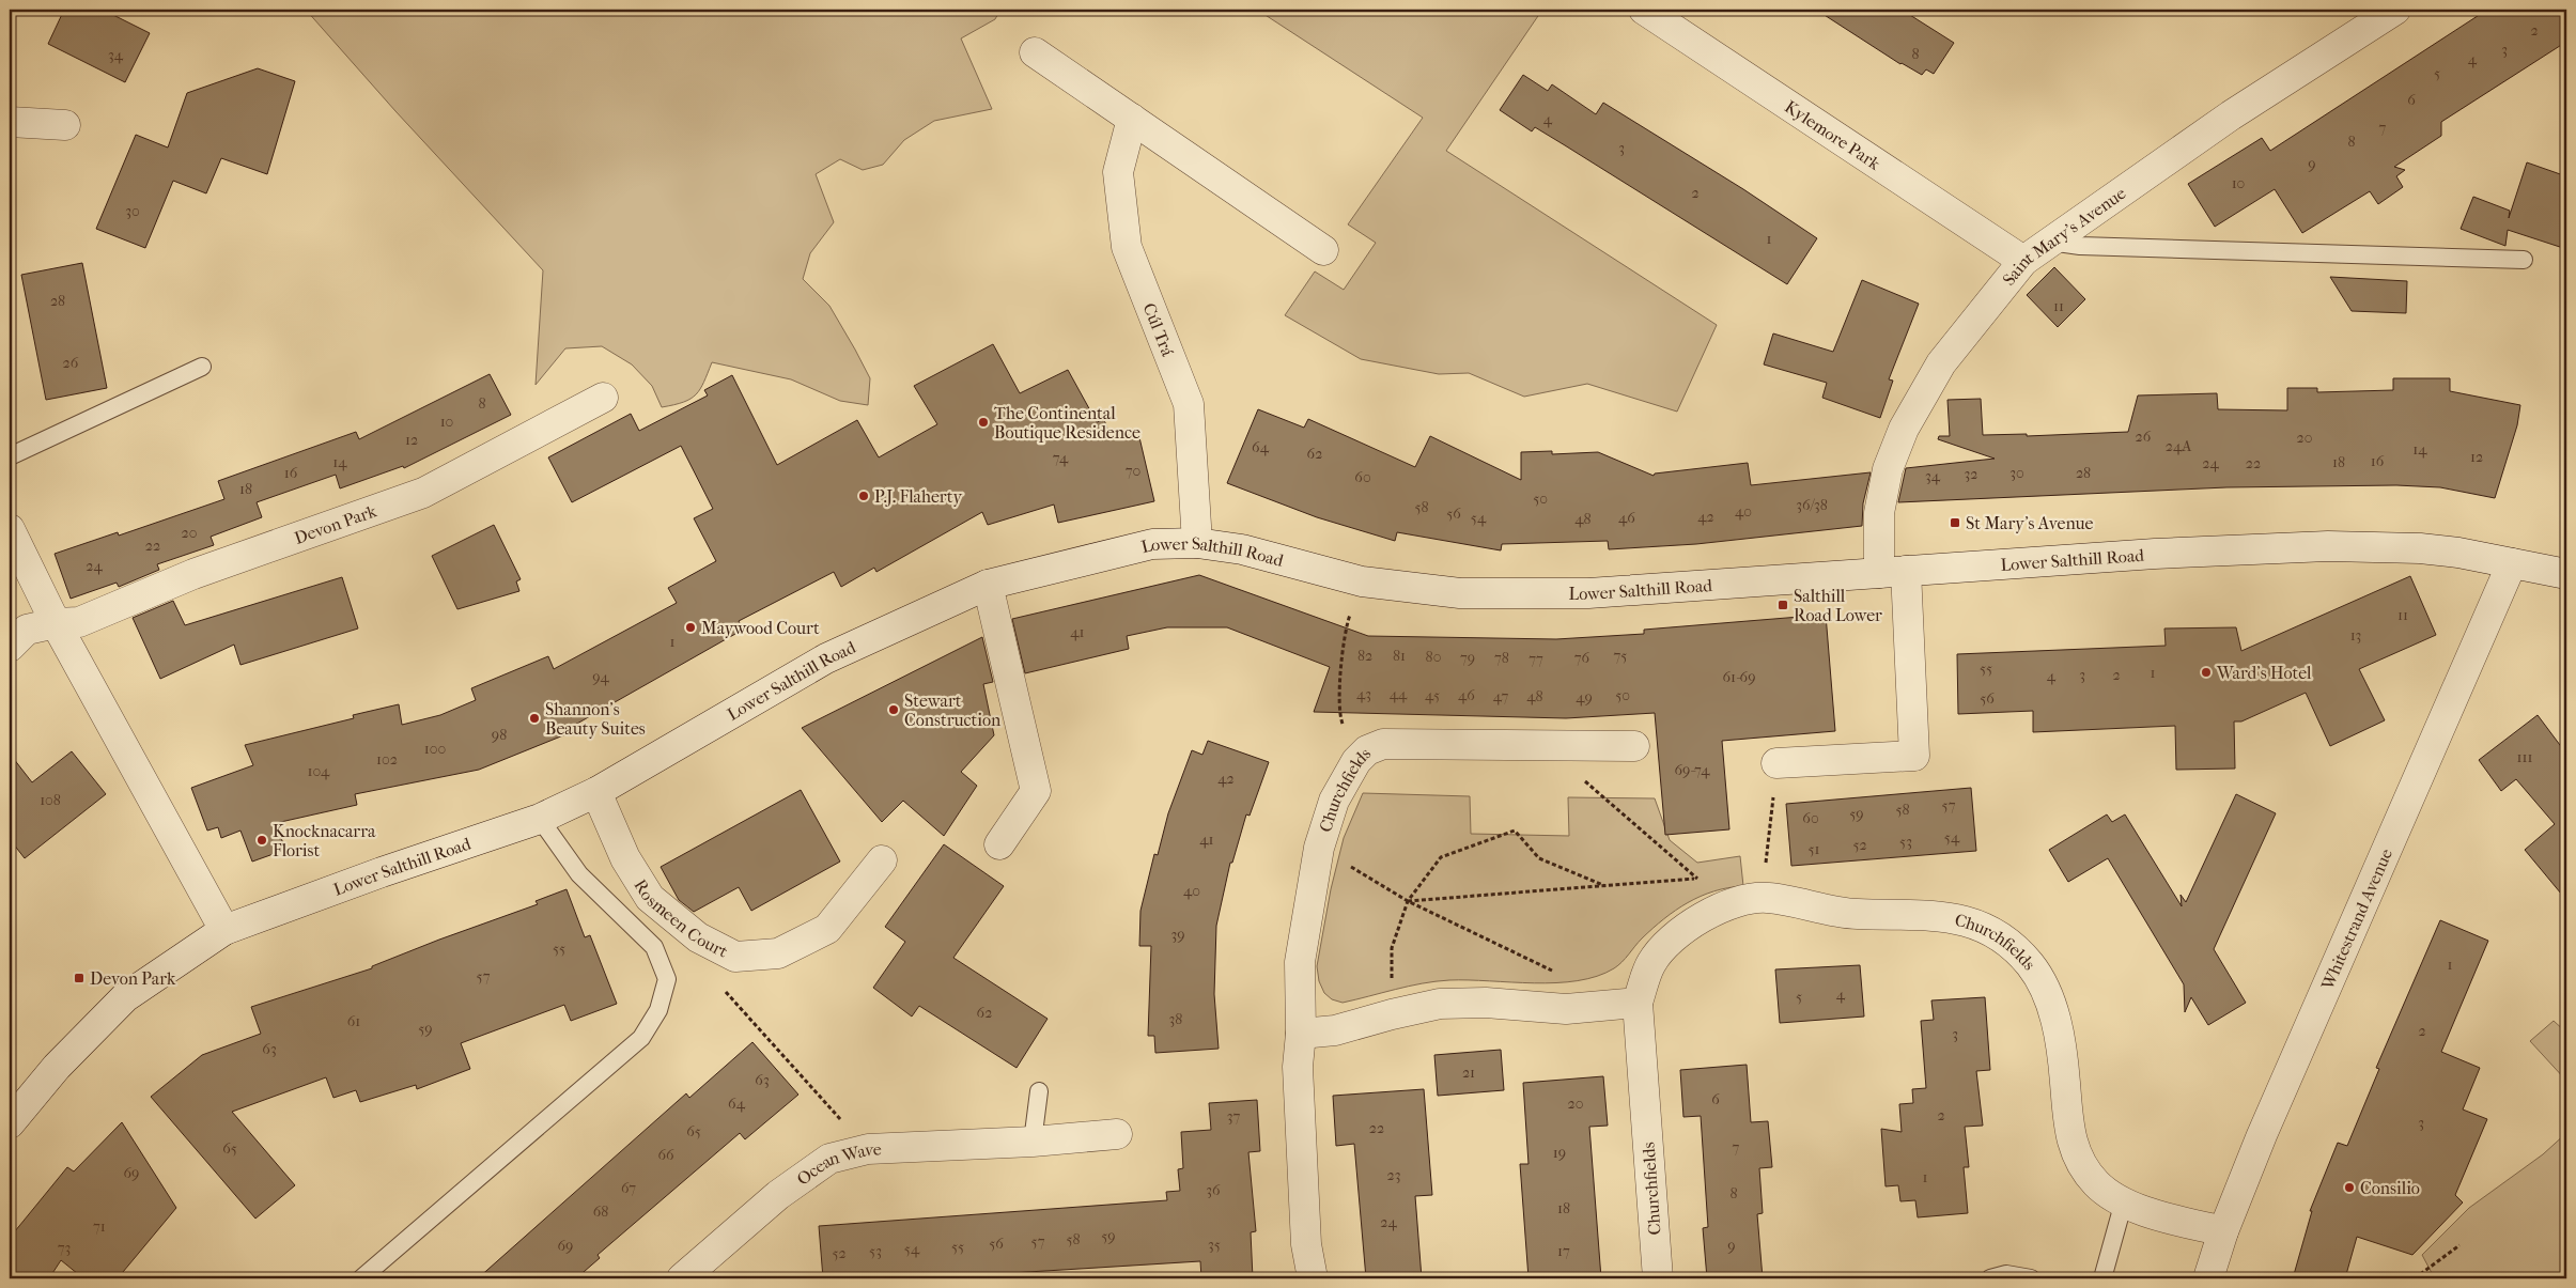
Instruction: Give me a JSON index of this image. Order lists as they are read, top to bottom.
{
  "streets": {
    "street": [
      "Kylemore Park",
      "Saint Mary's Avenue",
      "Cúl Trá",
      "Devon Park",
      "Lower Salthill Road",
      "Churchfields",
      "Rosmeen Court",
      "Whitestrand Avenue",
      "Ocean Wave"
    ]
  },
  "crossings": [
    ["Kylemore Park", "Saint Mary's Avenue"],
    ["Saint Mary's Avenue", "Lower Salthill Road"],
    ["Cúl Trá", "Lower Salthill Road"],
    ["Lower Salthill Road", "Rosmeen Court"],
    ["Lower Salthill Road", "Whitestrand Avenue"],
    ["Churchfields", "Whitestrand Avenue"]
  ],
  "places": {
    "other": [
      "The Continental Boutique Residence",
      "P.J. Flaherty",
      "Maywood Court",
      "Ward's Hotel",
      "Stewart Construction",
      "Shannon's Beauty Suites",
      "Knocknacarra Florist",
      "Consilio"
    ],
    "transit": ["St Mary’s Avenue", "Salthill Road Lower", "Devon Park"]
  },
  "house_numbers": [
    "2",
    "3",
    "8",
    "34",
    "4",
    "5",
    "6",
    "4",
    "7",
    "8",
    "3",
    "9",
    "10",
    "2",
    "30",
    "1",
    "28",
    "11",
    "26",
    "8",
    "10",
    "26",
    "20",
    "12",
    "24A",
    "64",
    "14",
    "62",
    "12",
    "74",
    "16",
    "14",
    "18",
    "24",
    "22",
    "70",
    "16",
    "30",
    "28",
    "32",
    "34",
    "60",
    "18",
    "50",
    "36/38",
    "58",
    "40",
    "56",
    "42",
    "54",
    "46",
    "48",
    "20",
    "22",
    "24",
    "11",
    "41",
    "13",
    "1",
    "82",
    "81",
    "75",
    "80",
    "79",
    "78",
    "76",
    "77",
    "55",
    "1",
    "3",
    "2",
    "4",
    "94",
    "61-69",
    "43",
    "44",
    "45",
    "46",
    "50",
    "47",
    "48",
    "49",
    "56",
    "98",
    "100",
    "111",
    "102",
    "69-74",
    "104",
    "42",
    "108",
    "57",
    "58",
    "59",
    "60",
    "54",
    "41",
    "53",
    "52",
    "51",
    "40",
    "39",
    "55",
    "1",
    "57",
    "4",
    "5",
    "62",
    "38",
    "61",
    "59",
    "2",
    "3",
    "63",
    "21",
    "63",
    "6",
    "64",
    "20",
    "2",
    "37",
    "3",
    "22",
    "65",
    "7",
    "65",
    "19",
    "66",
    "69",
    "23",
    "1",
    "67",
    "36",
    "8",
    "18",
    "68",
    "24",
    "71",
    "59",
    "58",
    "57",
    "56",
    "35",
    "69",
    "9",
    "55",
    "73",
    "54",
    "53",
    "17",
    "52"
  ]
}
